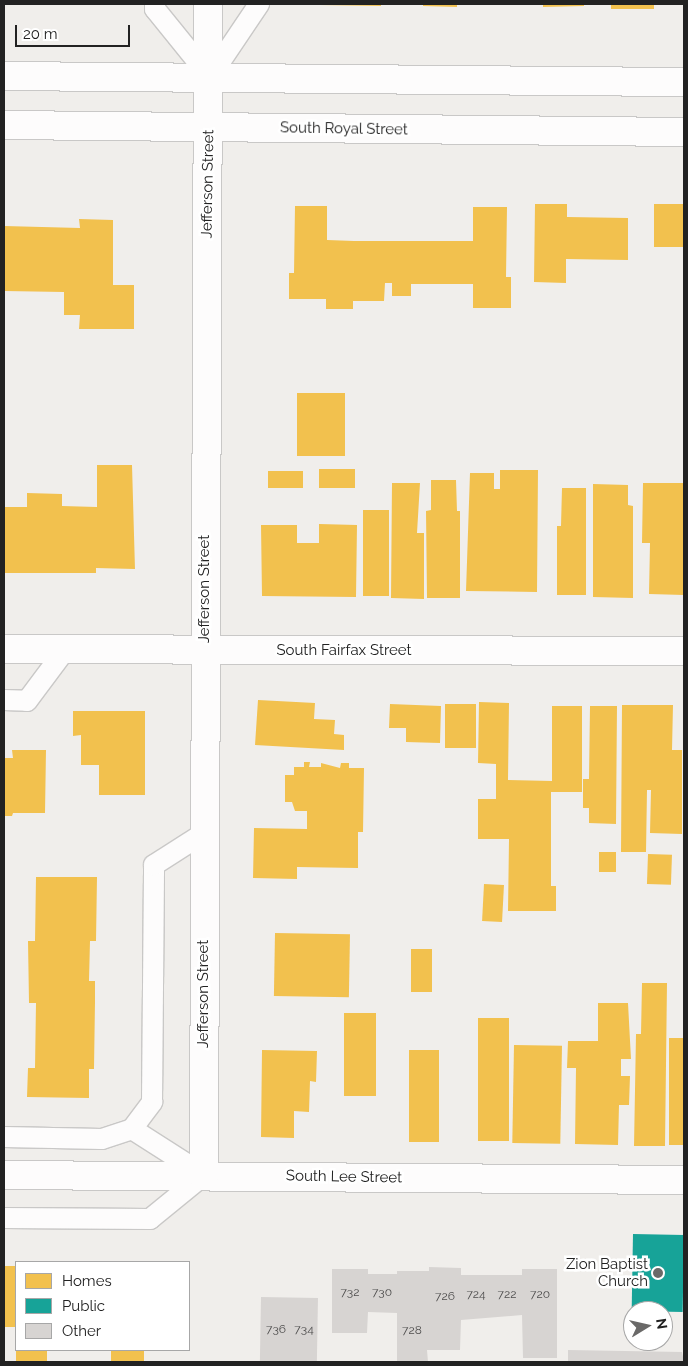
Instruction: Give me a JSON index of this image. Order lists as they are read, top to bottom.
{
  "streets": {
    "street": [
      "South Royal Street",
      "Jefferson Street",
      "South Fairfax Street",
      "South Lee Street"
    ]
  },
  "crossings": [
    ["South Royal Street", "Jefferson Street"],
    ["Jefferson Street", "South Fairfax Street"],
    ["Jefferson Street", "South Lee Street"]
  ],
  "places": ["Zion Baptist Church"],
  "house_numbers": [
    "732",
    "730",
    "724",
    "722",
    "720",
    "726",
    "736",
    "734",
    "728"
  ],
  "legend": ["Homes", "Public", "Other"],
  "scale_bar": "20 m",
  "north": "right"
}
